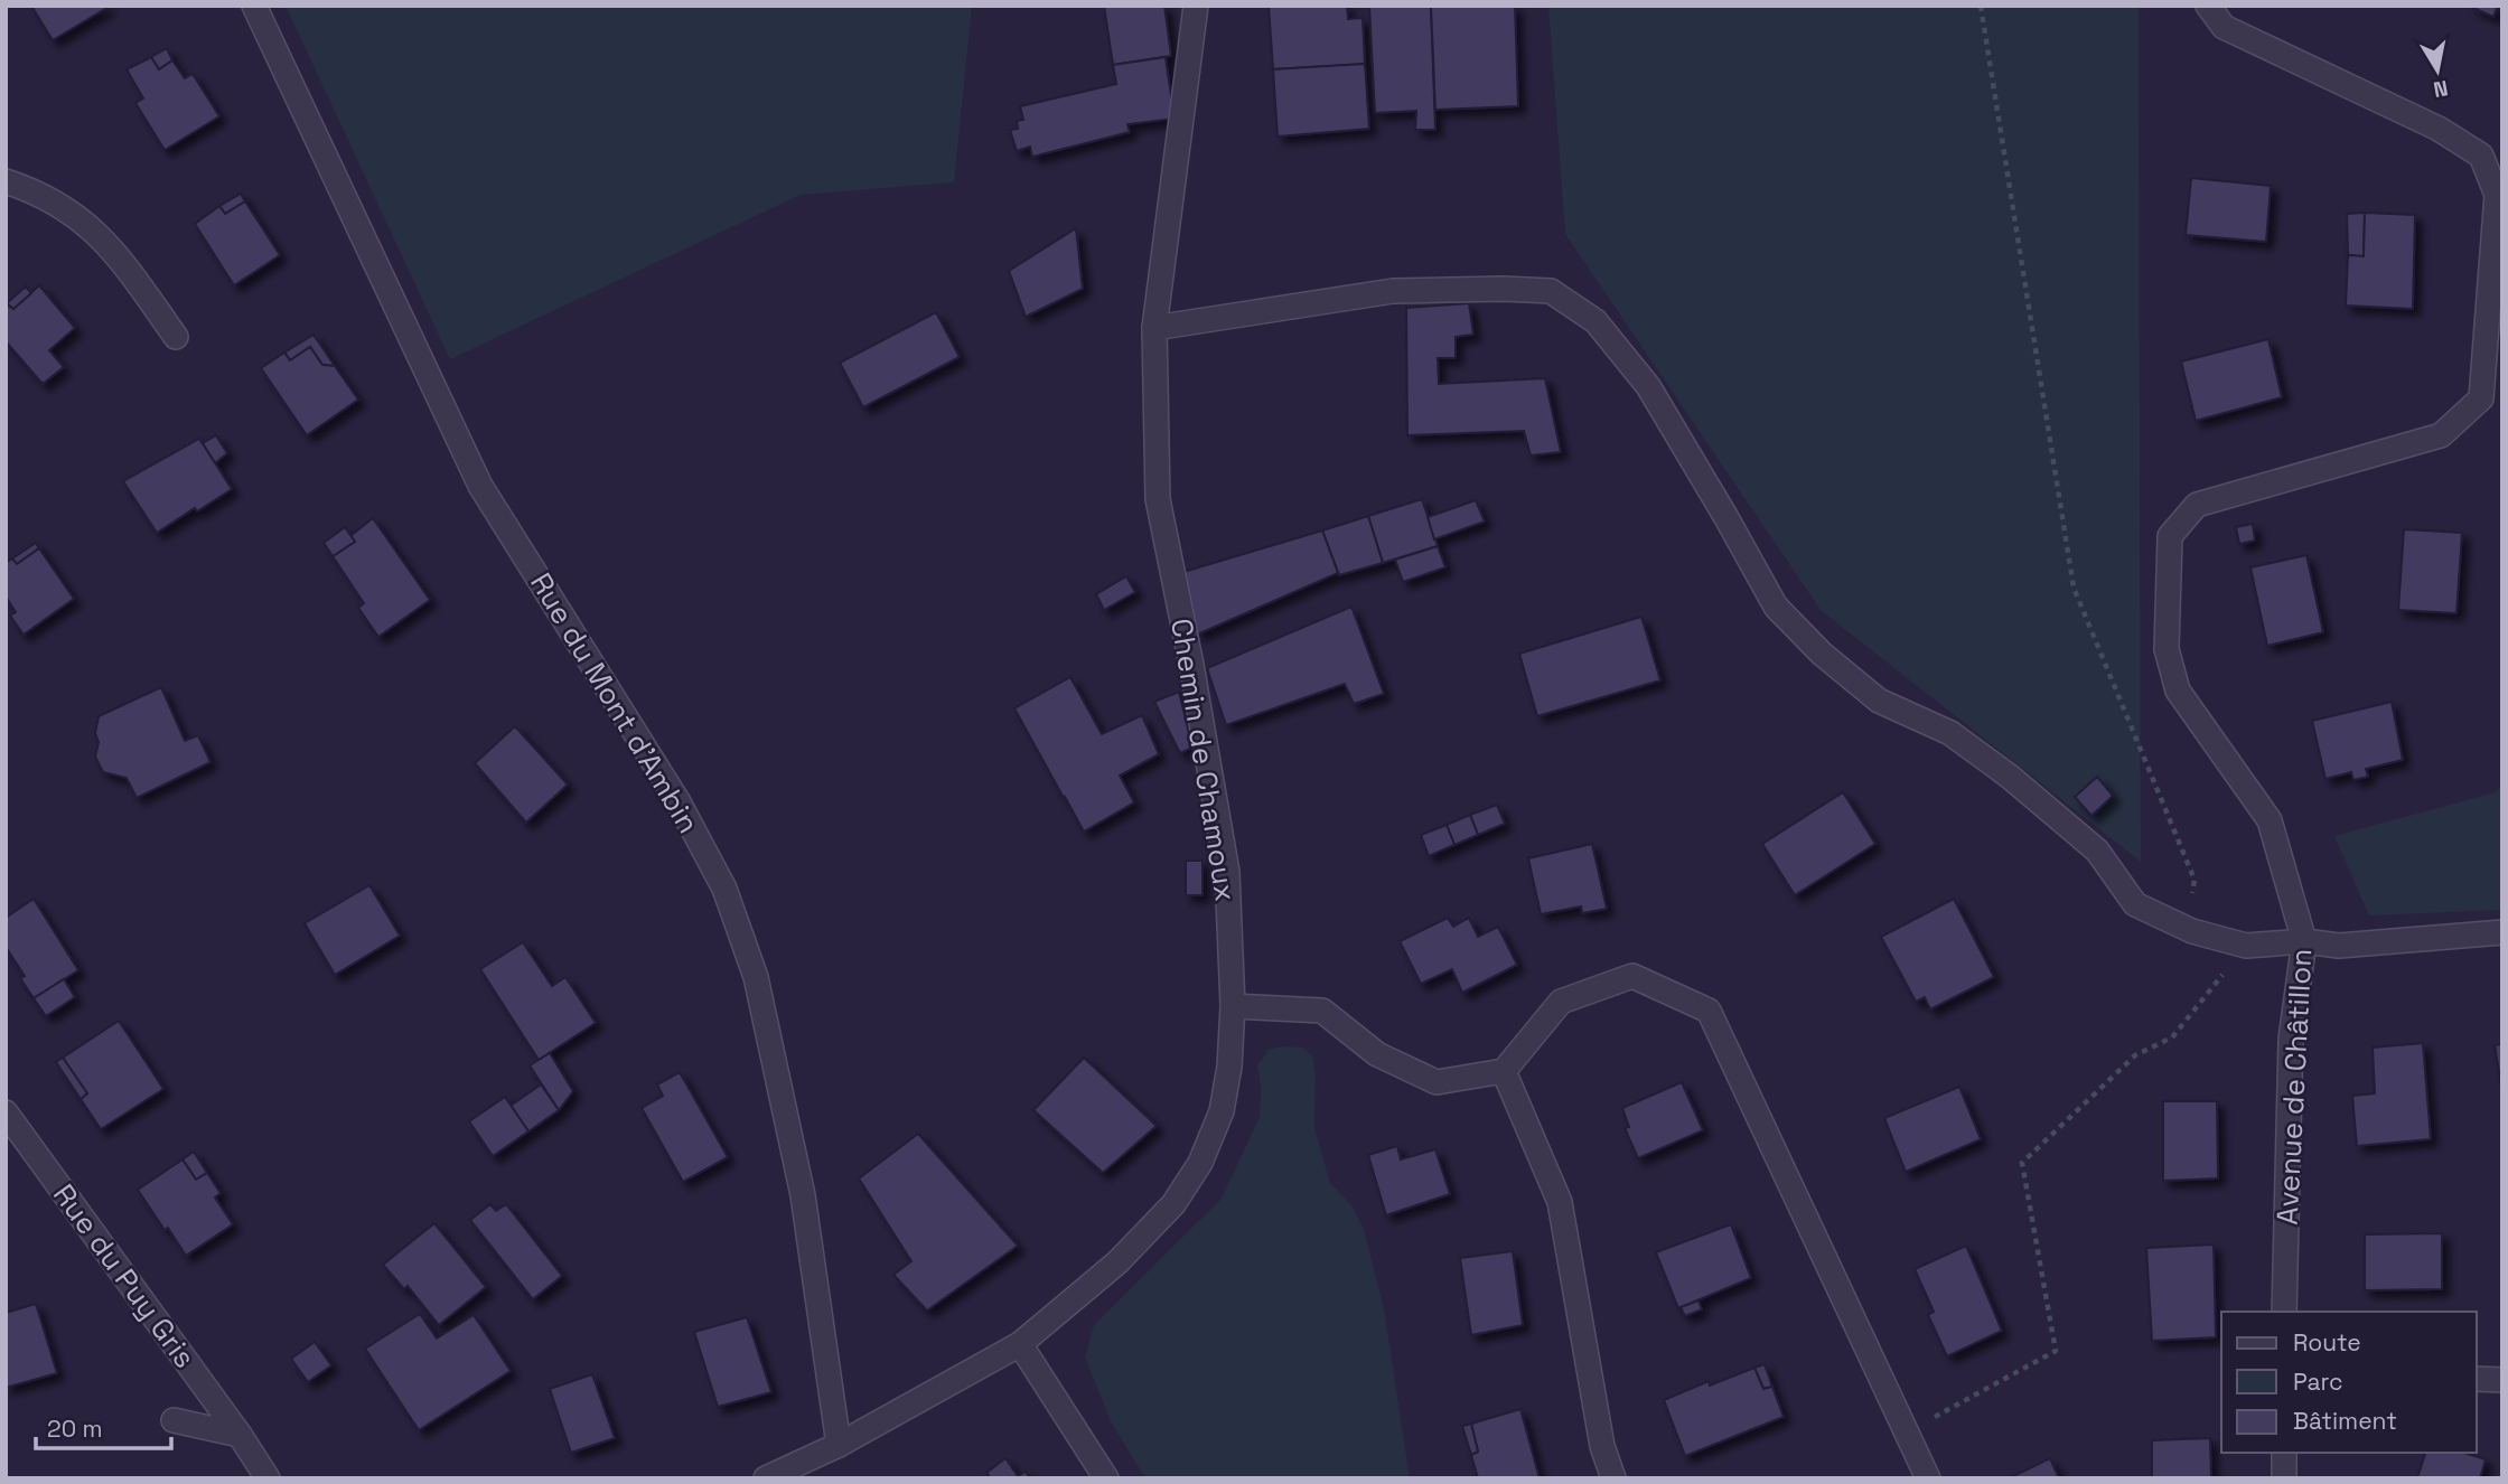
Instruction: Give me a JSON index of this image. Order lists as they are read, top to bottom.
{
  "streets": {
    "street": [
      "Rue du Mont d'Ambin",
      "Chemin de Chamoux",
      "Avenue de Châtillon",
      "Rue du Puy Gris"
    ]
  },
  "crossings": [
    ["Rue du Mont d'Ambin", "Chemin de Chamoux"]
  ],
  "legend": ["Route", "Parc", "Bâtiment"],
  "scale_bar": "20 m",
  "north": "bottom"
}
